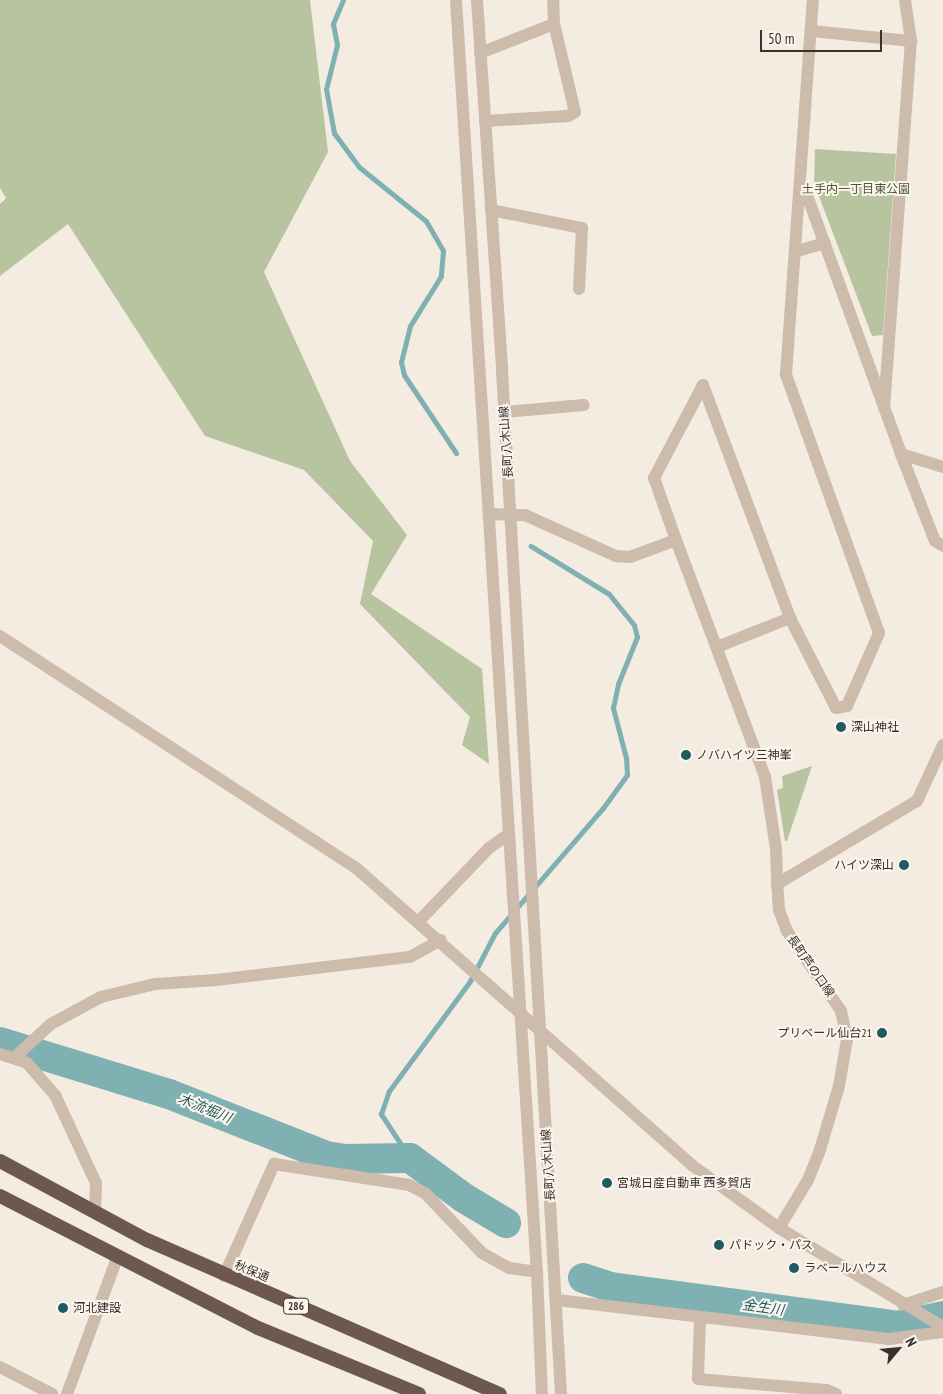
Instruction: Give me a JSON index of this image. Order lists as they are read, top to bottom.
{
  "streets": {
    "highway": ["秋保通", "286"],
    "street": ["長町八木山線", "長町芦の口線"]
  },
  "water": ["木流堀川", "金生川"],
  "parks": ["土手内一丁目東公園"],
  "places": [
    "深山神社",
    "ノバハイツ三神峯",
    "ハイツ深山",
    "プリベール仙台21",
    "宮城日産自動車 西多賀店",
    "パドック・パス",
    "ラベールハウス",
    "河北建設"
  ],
  "scale_bar": "50 m",
  "north": "top right"
}
